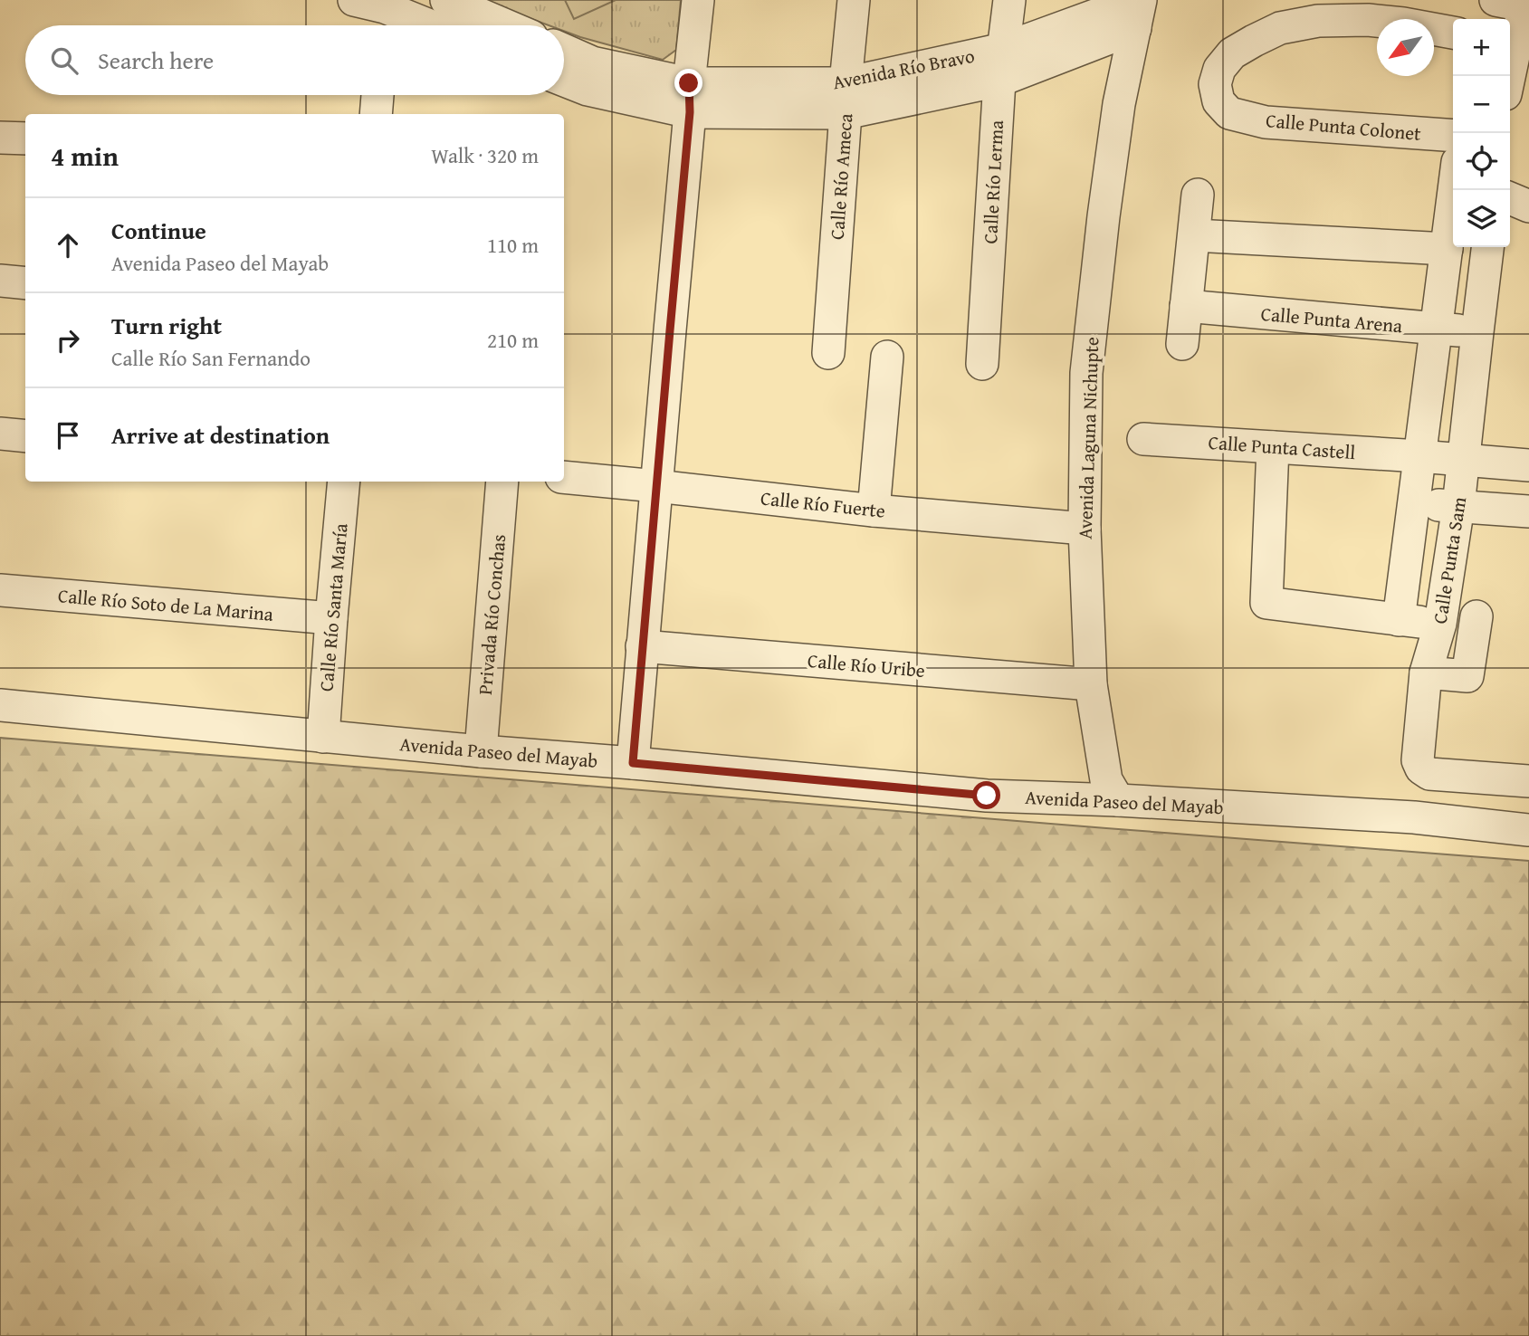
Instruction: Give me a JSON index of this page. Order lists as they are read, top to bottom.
{
  "streets": {
    "street": [
      "Avenida Río Bravo",
      "Calle Punta Colonet",
      "Calle Río Ameca",
      "Calle Río Lerma",
      "Calle Punta Arena",
      "Avenida Laguna Nichupte",
      "Calle Punta Castell",
      "Calle Río Fuerte",
      "Calle Punta Sam",
      "Calle Río Soto de La Marina",
      "Calle Río Santa María",
      "Privada Río Conchas",
      "Calle Río Uribe",
      "Avenida Paseo del Mayab"
    ]
  },
  "crossings": [
    ["Avenida Río Bravo", "Calle Río Ameca"],
    ["Avenida Río Bravo", "Calle Río Lerma"],
    ["Avenida Río Bravo", "Avenida Laguna Nichupte"],
    ["Calle Punta Arena", "Calle Punta Sam"],
    ["Avenida Laguna Nichupte", "Calle Río Fuerte"],
    ["Avenida Laguna Nichupte", "Calle Río Uribe"],
    ["Avenida Laguna Nichupte", "Avenida Paseo del Mayab"],
    ["Calle Punta Castell", "Calle Punta Sam"],
    ["Calle Río Soto de La Marina", "Calle Río Santa María"],
    ["Calle Río Santa María", "Avenida Paseo del Mayab"],
    ["Privada Río Conchas", "Avenida Paseo del Mayab"]
  ],
  "north": "bottom left",
  "page": {
    "map_buttons": ["+", "−"],
    "search": "Search here",
    "heading": ["4 min", "Walk · 320 m"],
    "list": [
      ["Continue", "Avenida Paseo del Mayab", "110 m"],
      ["Turn right", "Calle Río San Fernando", "210 m"],
      "Arrive at destination"
    ]
  }
}
